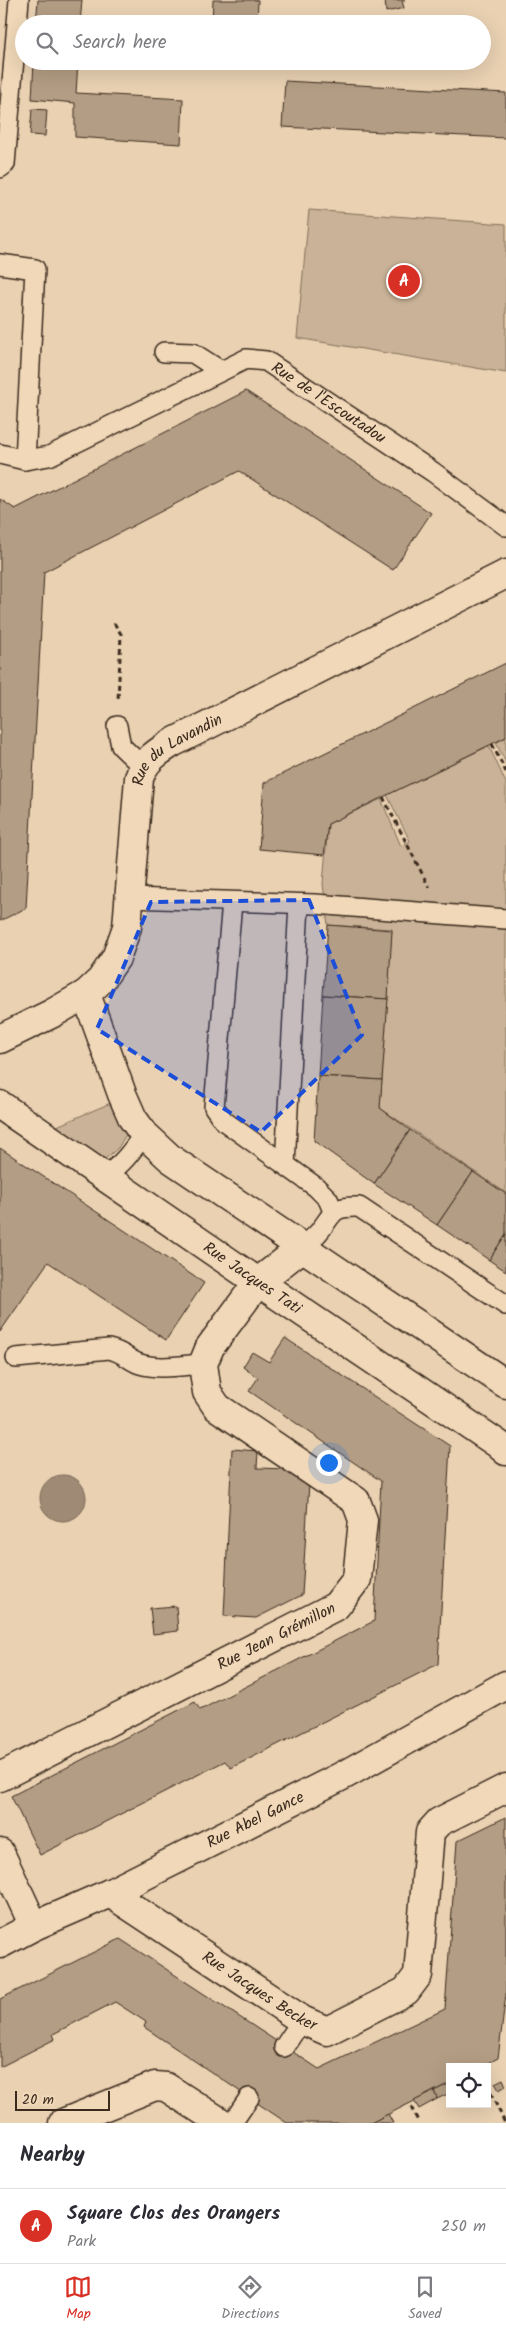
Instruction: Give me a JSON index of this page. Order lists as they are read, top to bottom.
{
  "streets": {
    "street": [
      "Rue du Lavandin",
      "Rue Jacques Tati",
      "Rue Jean Grémillon",
      "Rue Abel Gance",
      "Rue Jacques Becker"
    ],
    "lane": ["Rue de l'Escoutadou"]
  },
  "crossings": [
    ["Rue Abel Gance", "Rue Jacques Becker"]
  ],
  "scale_bar": "20 m",
  "page": {
    "search": "Search here",
    "pins": "A",
    "scale": "20 m",
    "heading": "Nearby",
    "list": [
      {
        "mark": "A",
        "name": "Square Clos des Orangers",
        "note": "Park",
        "value": "250 m"
      }
    ],
    "nav": ["Map", "Directions", "Saved"]
  }
}
